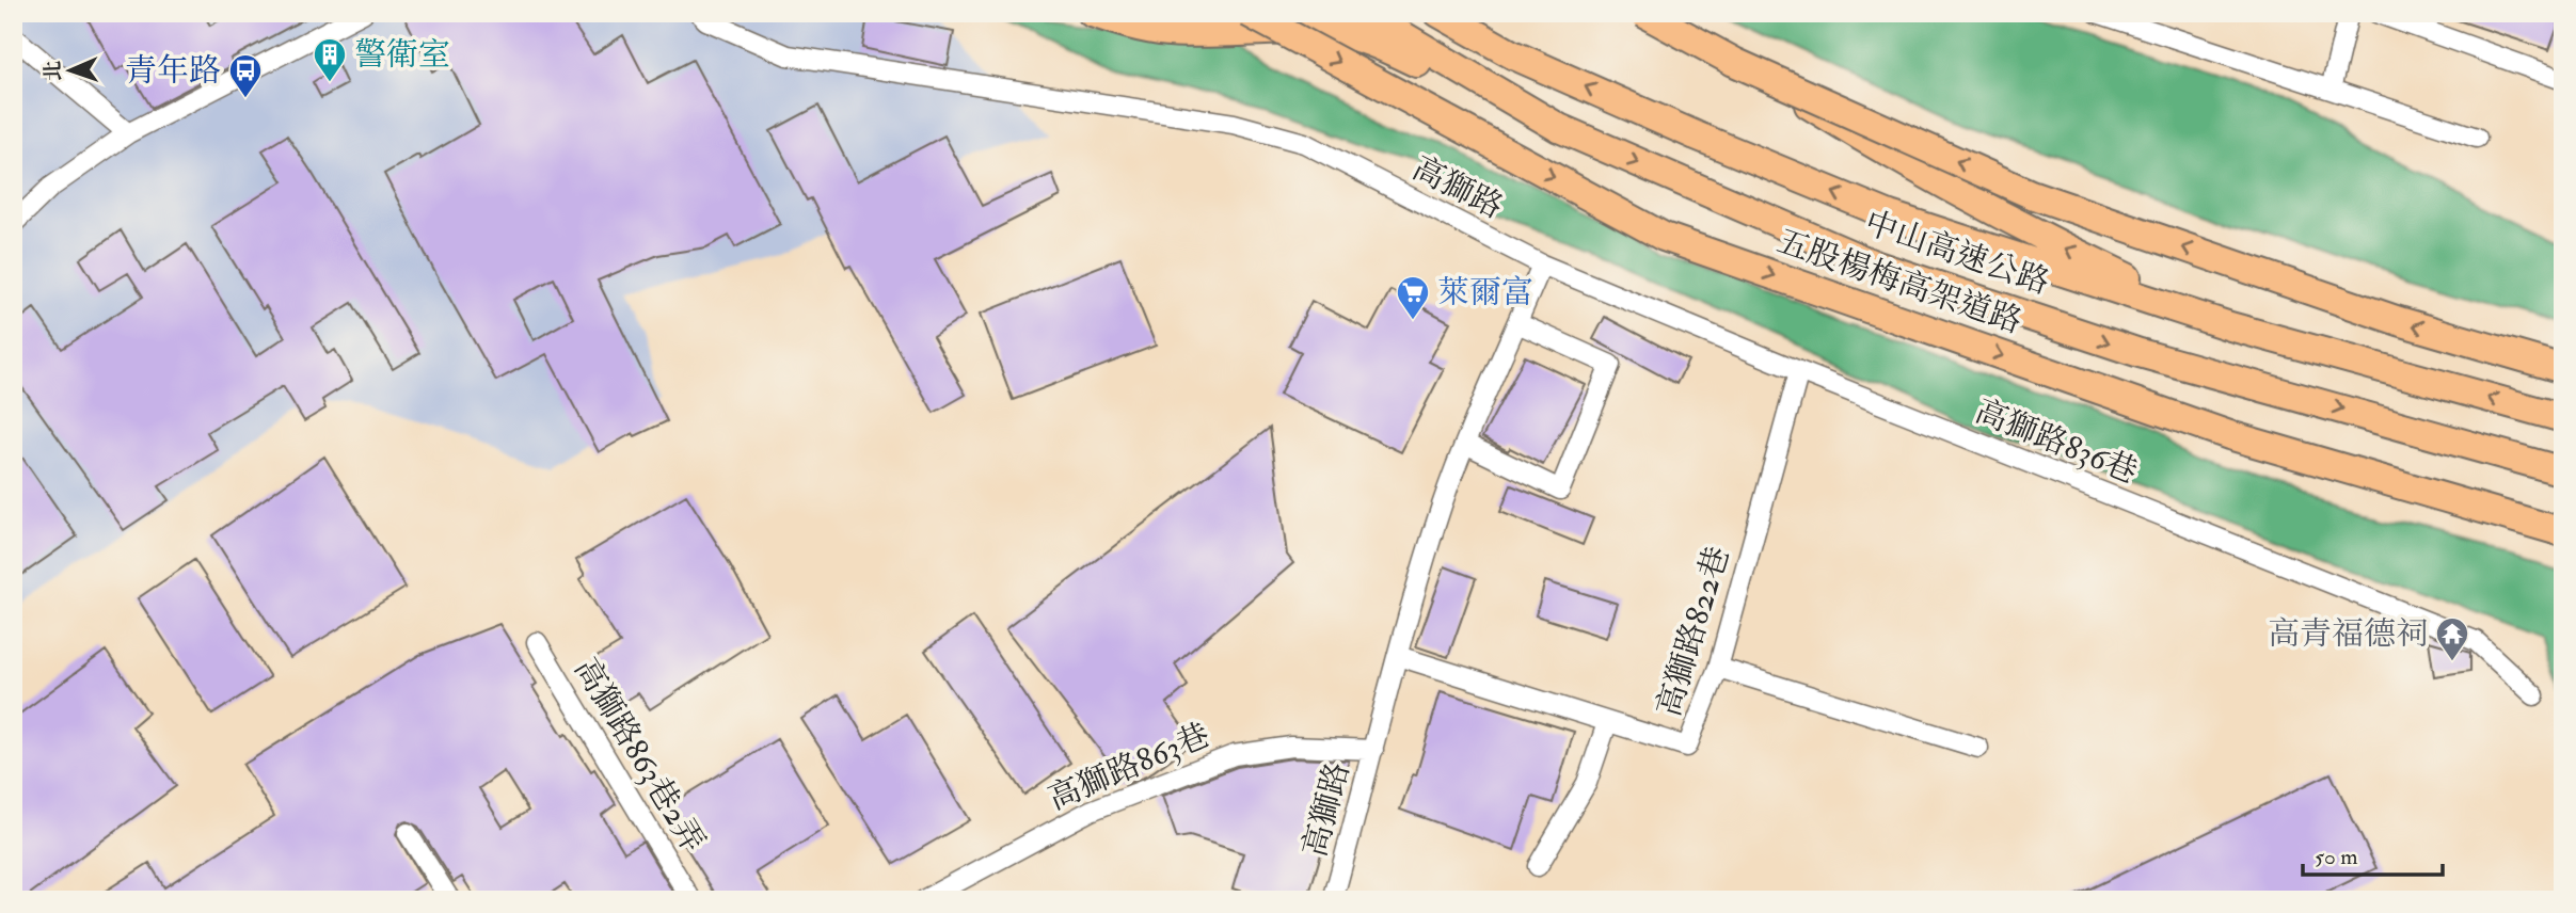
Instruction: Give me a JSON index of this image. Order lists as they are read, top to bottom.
{
  "streets": {
    "highway": ["中山高速公路", "五股楊梅高架道路"],
    "street": [
      "高獅路",
      "高獅路836巷",
      "高獅路822巷",
      "高獅路863巷2弄",
      "高獅路863巷"
    ]
  },
  "crossings": [
    ["高獅路", "高獅路836巷"],
    ["高獅路", "高獅路822巷"],
    ["高獅路", "高獅路863巷"],
    ["高獅路836巷", "高獅路822巷"]
  ],
  "places": {
    "building": ["警衛室"],
    "bus stop": ["青年路"],
    "supermarket": ["萊爾富"],
    "temple": ["高青福德祠"]
  },
  "scale_bar": "50 m",
  "north": "left"
}
